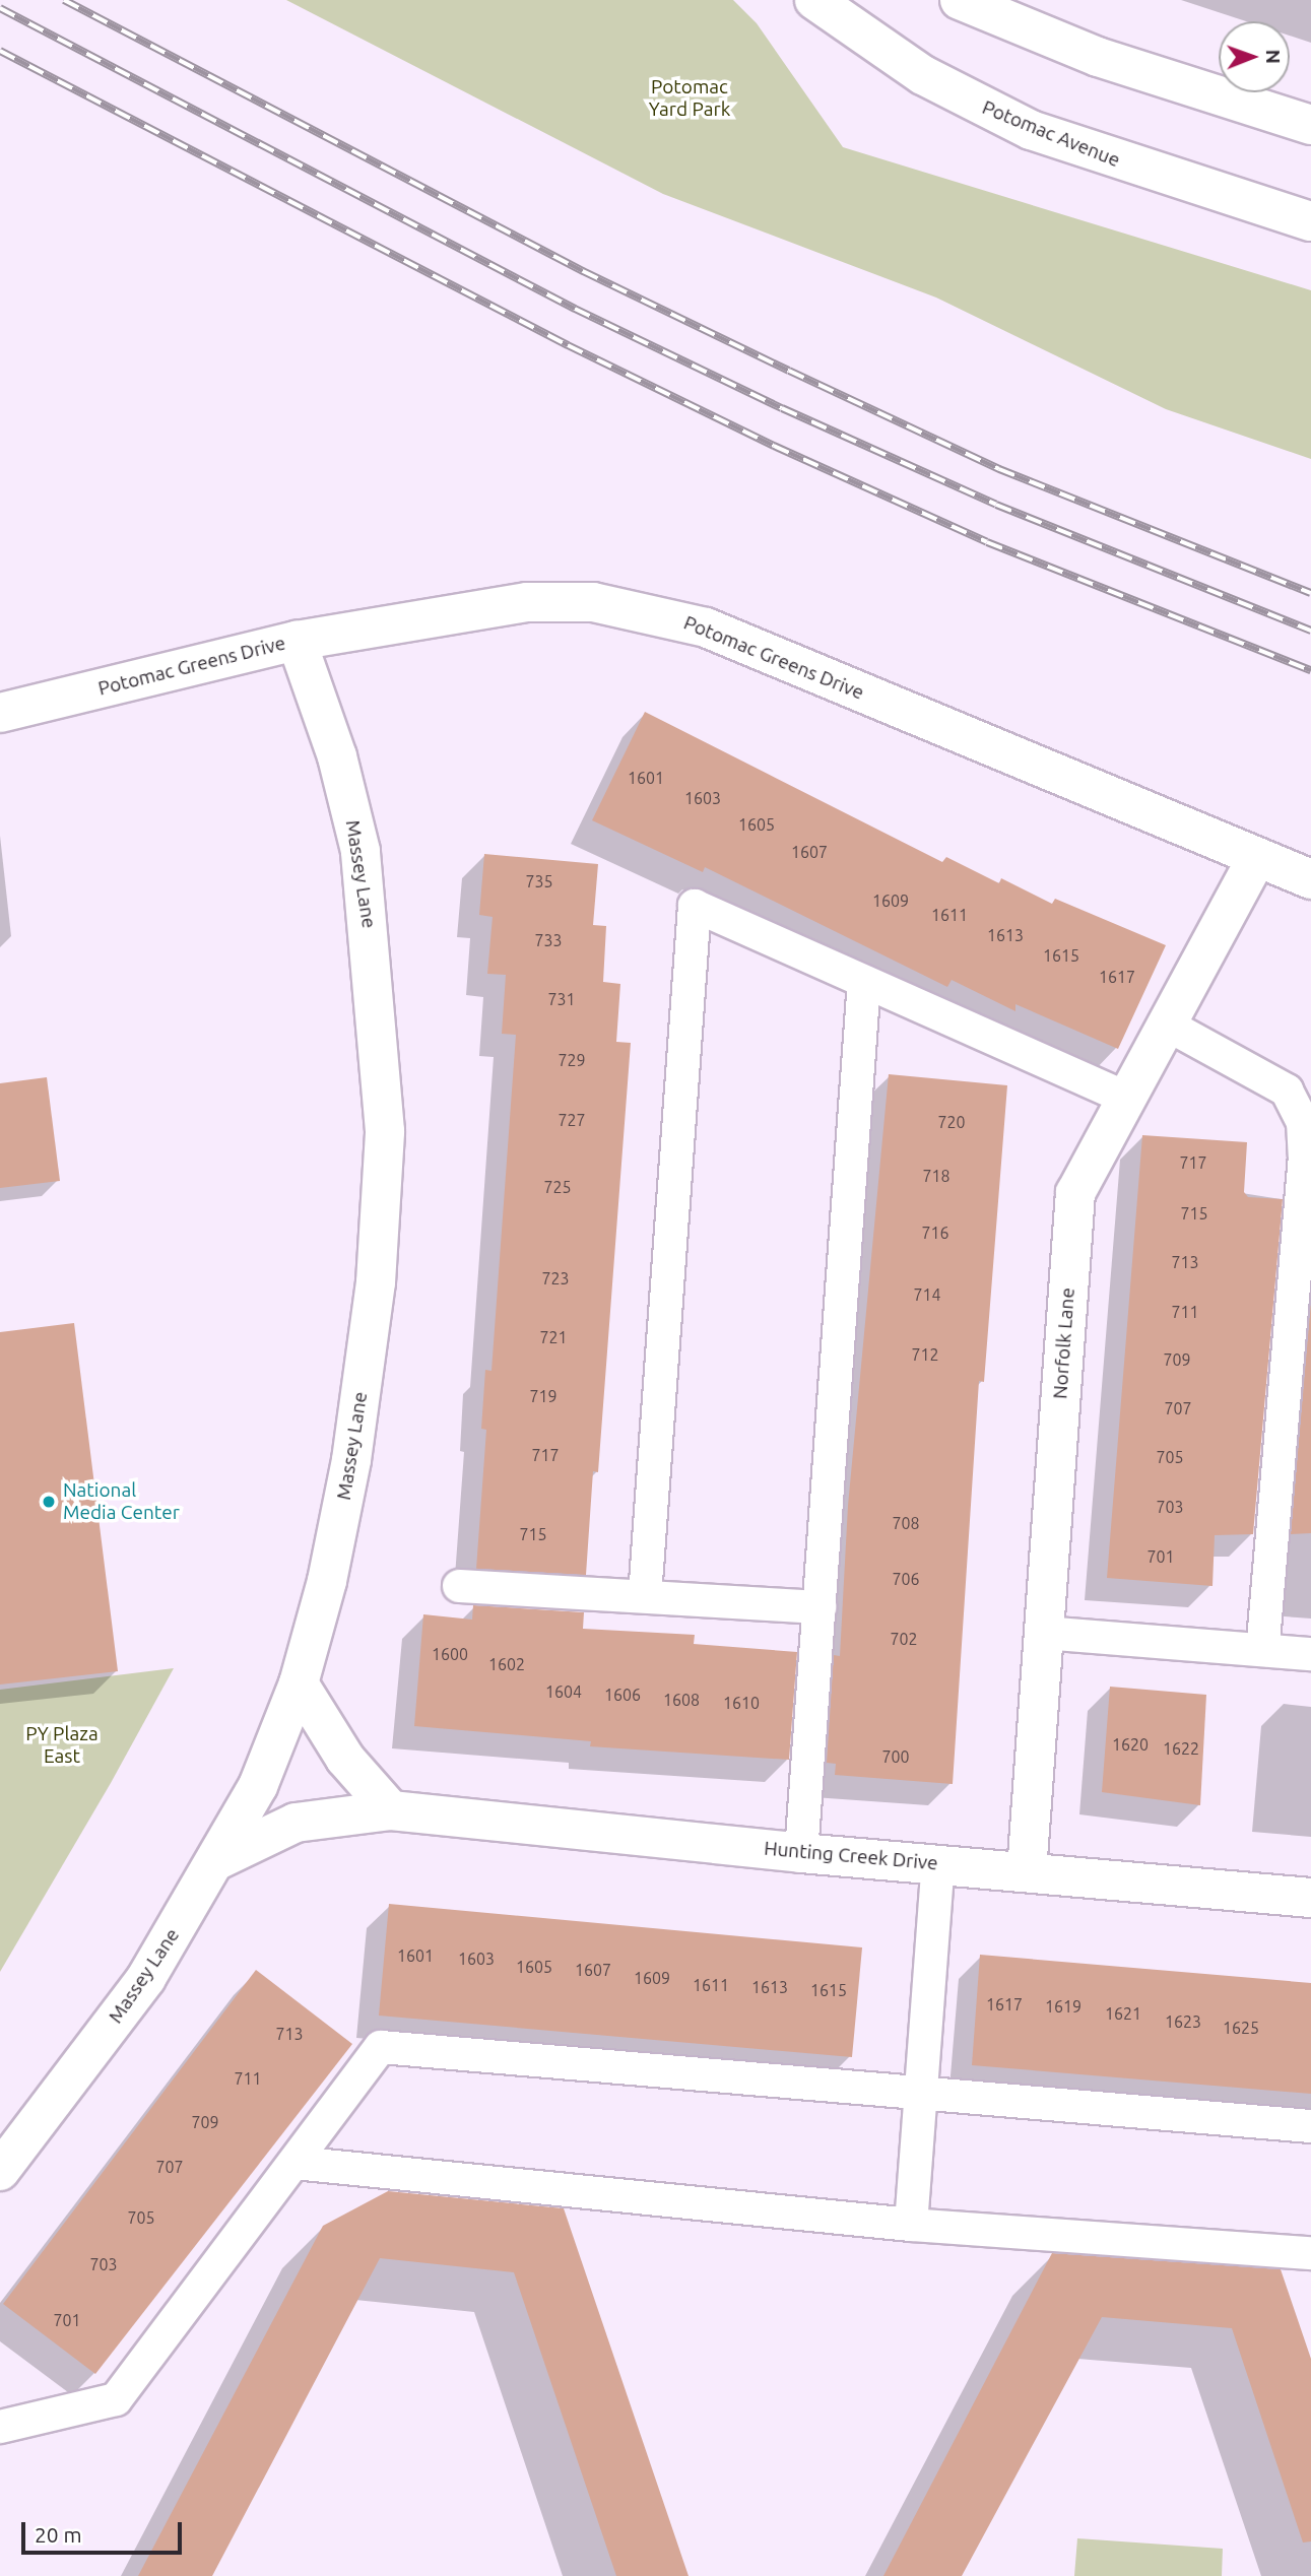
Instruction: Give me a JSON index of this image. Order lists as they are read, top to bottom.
{
  "streets": {
    "street": [
      "Potomac Avenue",
      "Potomac Greens Drive",
      "Massey Lane",
      "Norfolk Lane",
      "Hunting Creek Drive"
    ]
  },
  "crossings": [
    ["Potomac Greens Drive", "Massey Lane"],
    ["Potomac Greens Drive", "Norfolk Lane"],
    ["Massey Lane", "Hunting Creek Drive"],
    ["Norfolk Lane", "Hunting Creek Drive"]
  ],
  "parks": ["Potomac Yard Park", "PY Plaza East"],
  "places": ["National Media Center"],
  "house_numbers": [
    "1601",
    "1603",
    "1605",
    "1607",
    "735",
    "1609",
    "1611",
    "1613",
    "733",
    "1615",
    "1617",
    "731",
    "729",
    "727",
    "720",
    "717",
    "718",
    "725",
    "715",
    "716",
    "713",
    "723",
    "714",
    "711",
    "721",
    "712",
    "709",
    "719",
    "707",
    "717",
    "705",
    "703",
    "708",
    "715",
    "701",
    "706",
    "702",
    "1600",
    "1602",
    "1604",
    "1606",
    "1608",
    "1610",
    "1620",
    "1622",
    "700",
    "1601",
    "1603",
    "1605",
    "1607",
    "1609",
    "1611",
    "1613",
    "1615",
    "1617",
    "1619",
    "1621",
    "1623",
    "1625",
    "713",
    "711",
    "709",
    "707",
    "705",
    "703",
    "701"
  ],
  "scale_bar": "20 m",
  "north": "right"
}
